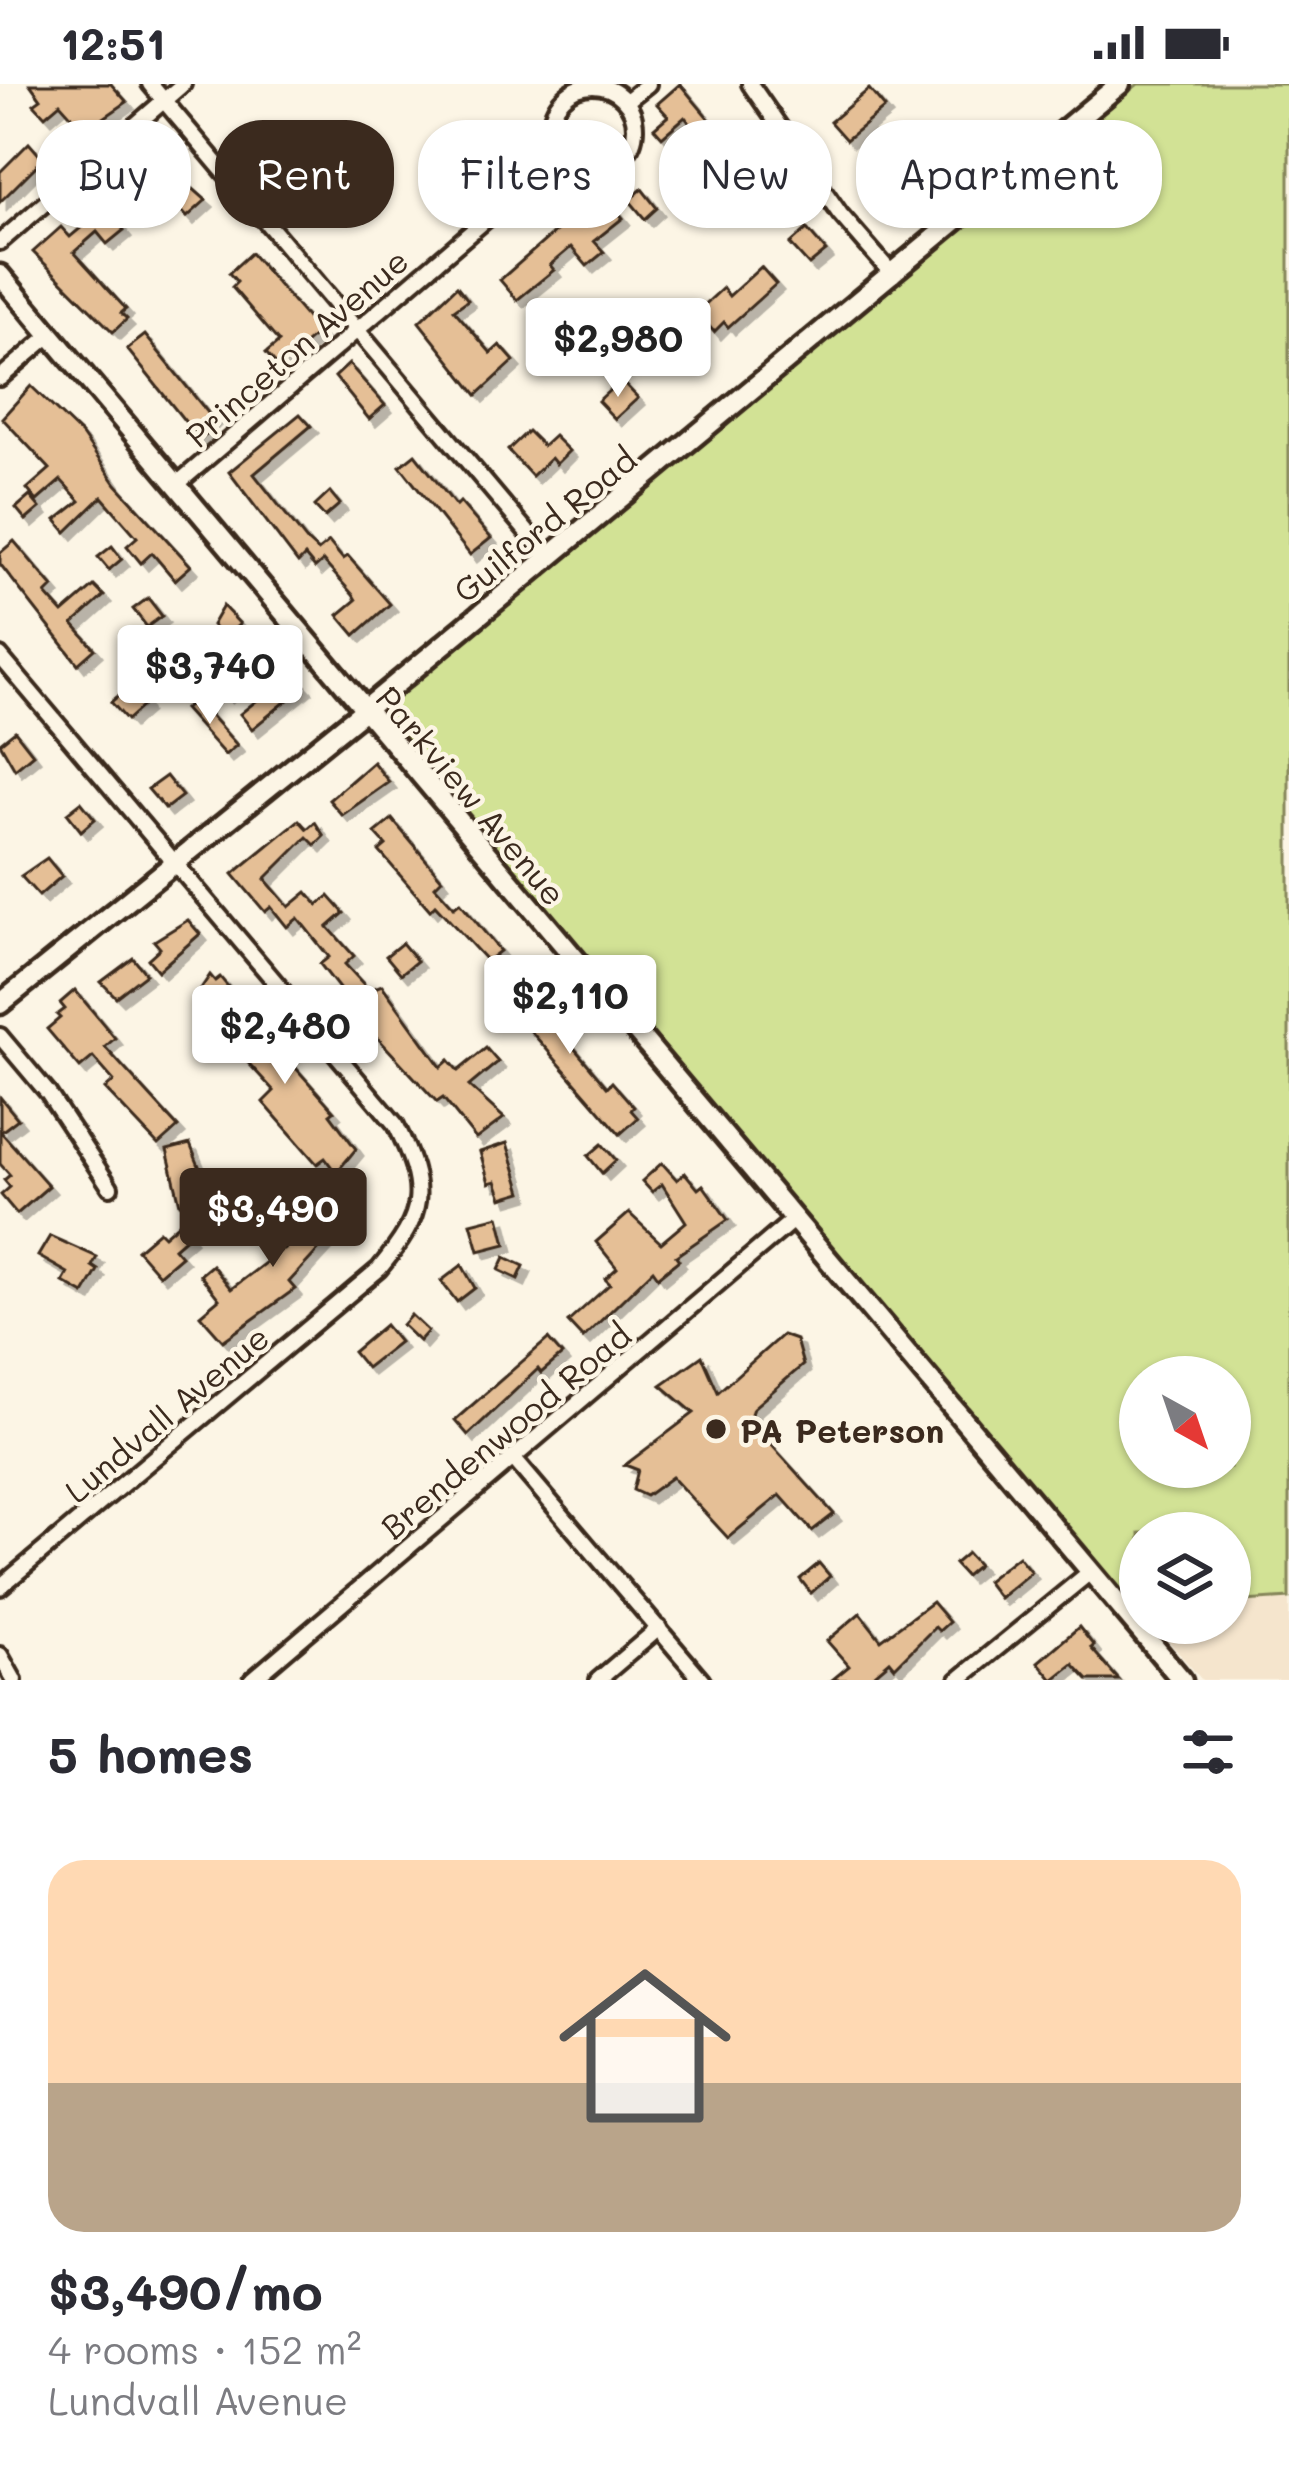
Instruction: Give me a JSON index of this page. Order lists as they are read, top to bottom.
{
  "streets": {
    "street": [
      "Princeton Avenue",
      "Guilford Road",
      "Parkview Avenue",
      "Lundvall Avenue",
      "Brendenwood Road"
    ]
  },
  "crossings": [
    ["Princeton Avenue", "Parkview Avenue"],
    ["Guilford Road", "Parkview Avenue"],
    ["Guilford Road", "Lundvall Avenue"],
    ["Parkview Avenue", "Brendenwood Road"]
  ],
  "places": ["PA Peterson"],
  "north": "bottom right",
  "page": {
    "status": "12:51",
    "chip": [
      "Buy",
      "Rent",
      "Filters",
      "New",
      "Apartment"
    ],
    "price": [
      "$2,980",
      "$3,740",
      "$2,110",
      "$2,480",
      "$3,490"
    ],
    "heading": "5 homes",
    "list": [
      {
        "name": "$3,490/mo",
        "note": "4 rooms · 152 m² · Lundvall Avenue"
      }
    ]
  }
}
